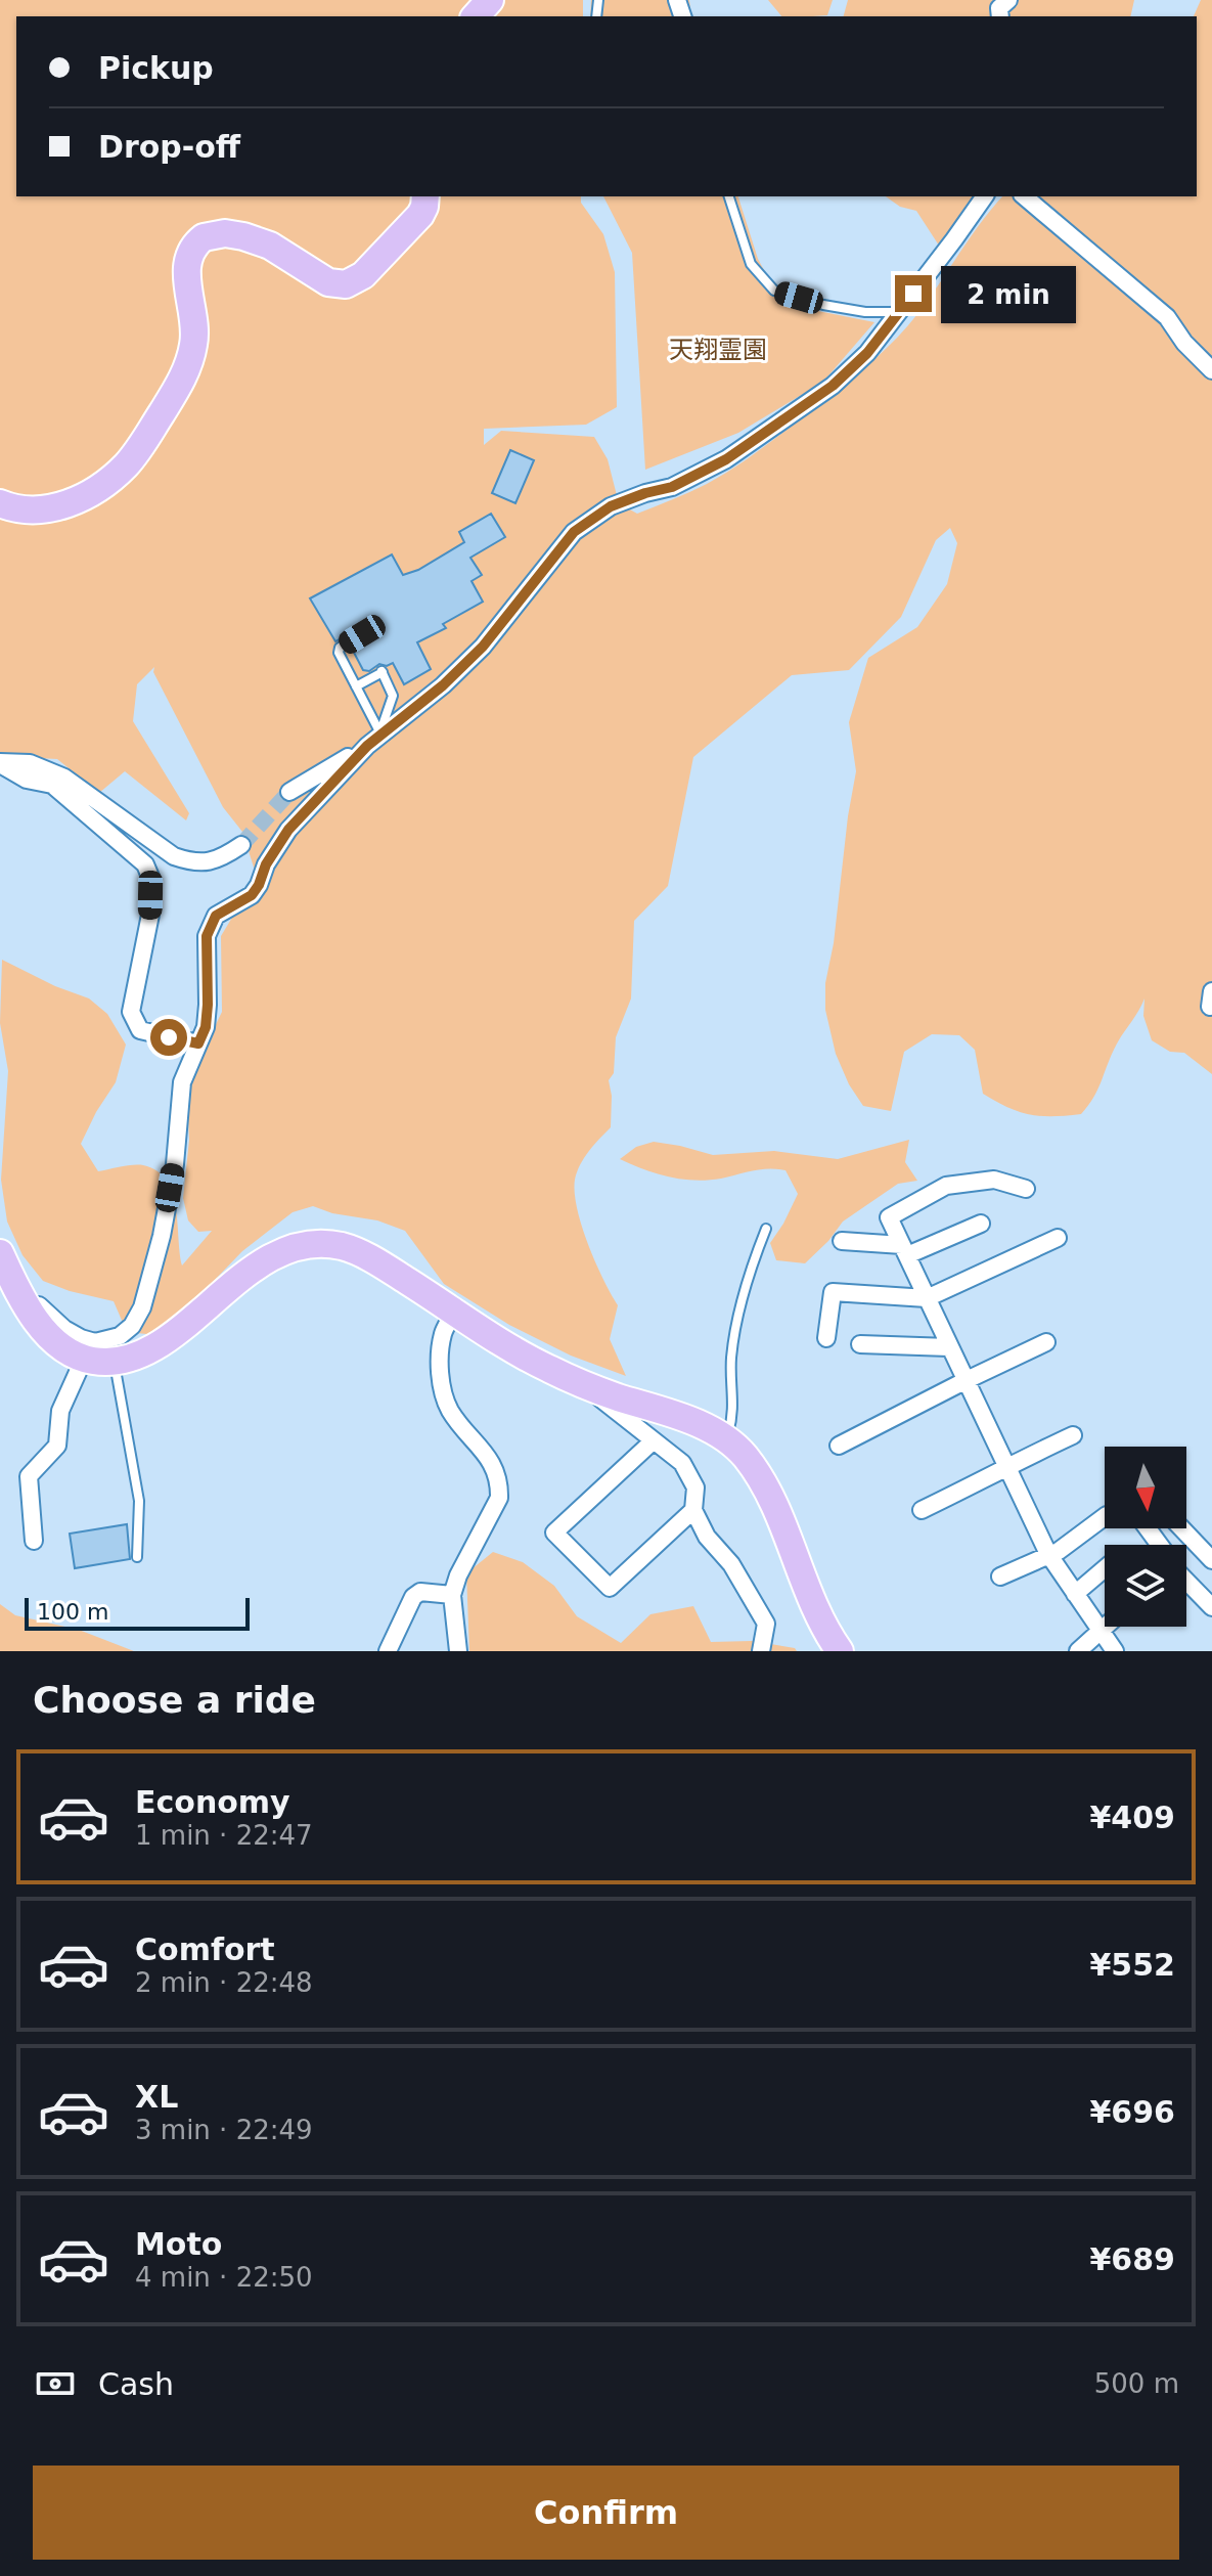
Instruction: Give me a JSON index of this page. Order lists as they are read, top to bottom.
{
  "parks": ["天翔霊園"],
  "scale_bar": "100 m",
  "north": "bottom",
  "page": {
    "banner": ["Pickup", "Drop-off"],
    "bubble": "2 min",
    "scale": "100 m",
    "heading": "Choose a ride",
    "list": [
      {
        "name": "Economy",
        "note": "1 min · 22:47",
        "value": "¥409"
      },
      {
        "name": "Comfort",
        "note": "2 min · 22:48",
        "value": "¥552"
      },
      {
        "name": "XL",
        "note": "3 min · 22:49",
        "value": "¥696"
      },
      {
        "name": "Moto",
        "note": "4 min · 22:50",
        "value": "¥689"
      }
    ],
    "pay": ["Cash", "500 m"],
    "buttons": "Confirm"
  }
}
